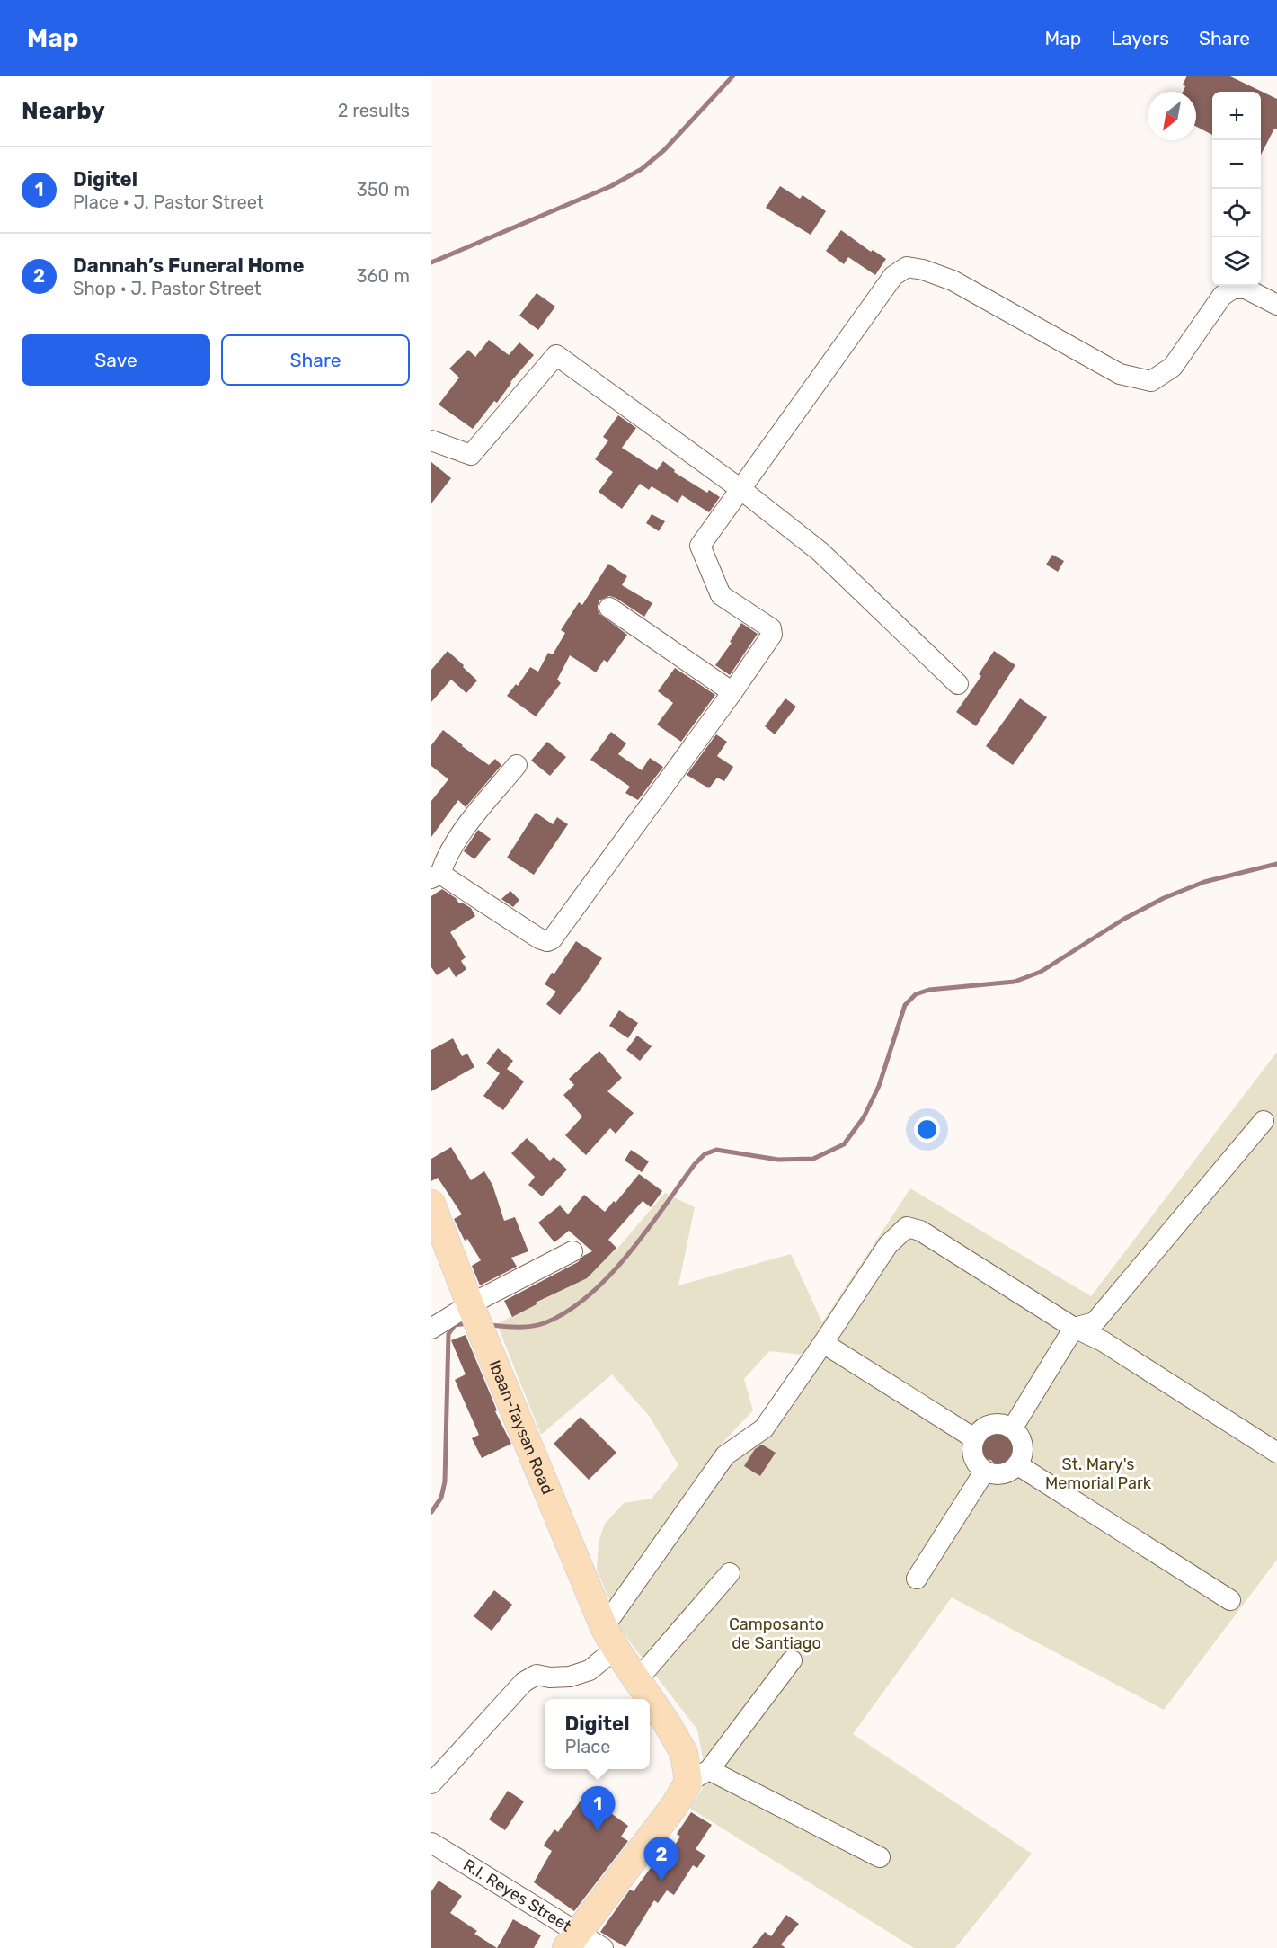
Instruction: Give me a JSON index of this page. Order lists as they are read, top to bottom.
{
  "streets": {
    "main road": ["Ibaan-Taysan Road"],
    "street": ["R.I. Reyes Street"]
  },
  "parks": ["St. Mary's Memorial Park", "Camposanto de Santiago"],
  "north": "bottom left",
  "page": {
    "header": "Map",
    "nav": ["Map", "Layers", "Share"],
    "heading": ["Nearby", "2 results"],
    "map_buttons": ["+", "−"],
    "list": [
      {
        "mark": "1",
        "name": "Digitel",
        "note": "Place · J. Pastor Street",
        "value": "350 m"
      },
      {
        "mark": "2",
        "name": "Dannah’s Funeral Home",
        "note": "Shop · J. Pastor Street",
        "value": "360 m"
      }
    ],
    "buttons": ["Save", "Share"],
    "popup": ["Digitel", "Place"],
    "pins": ["1", "2"]
  }
}
